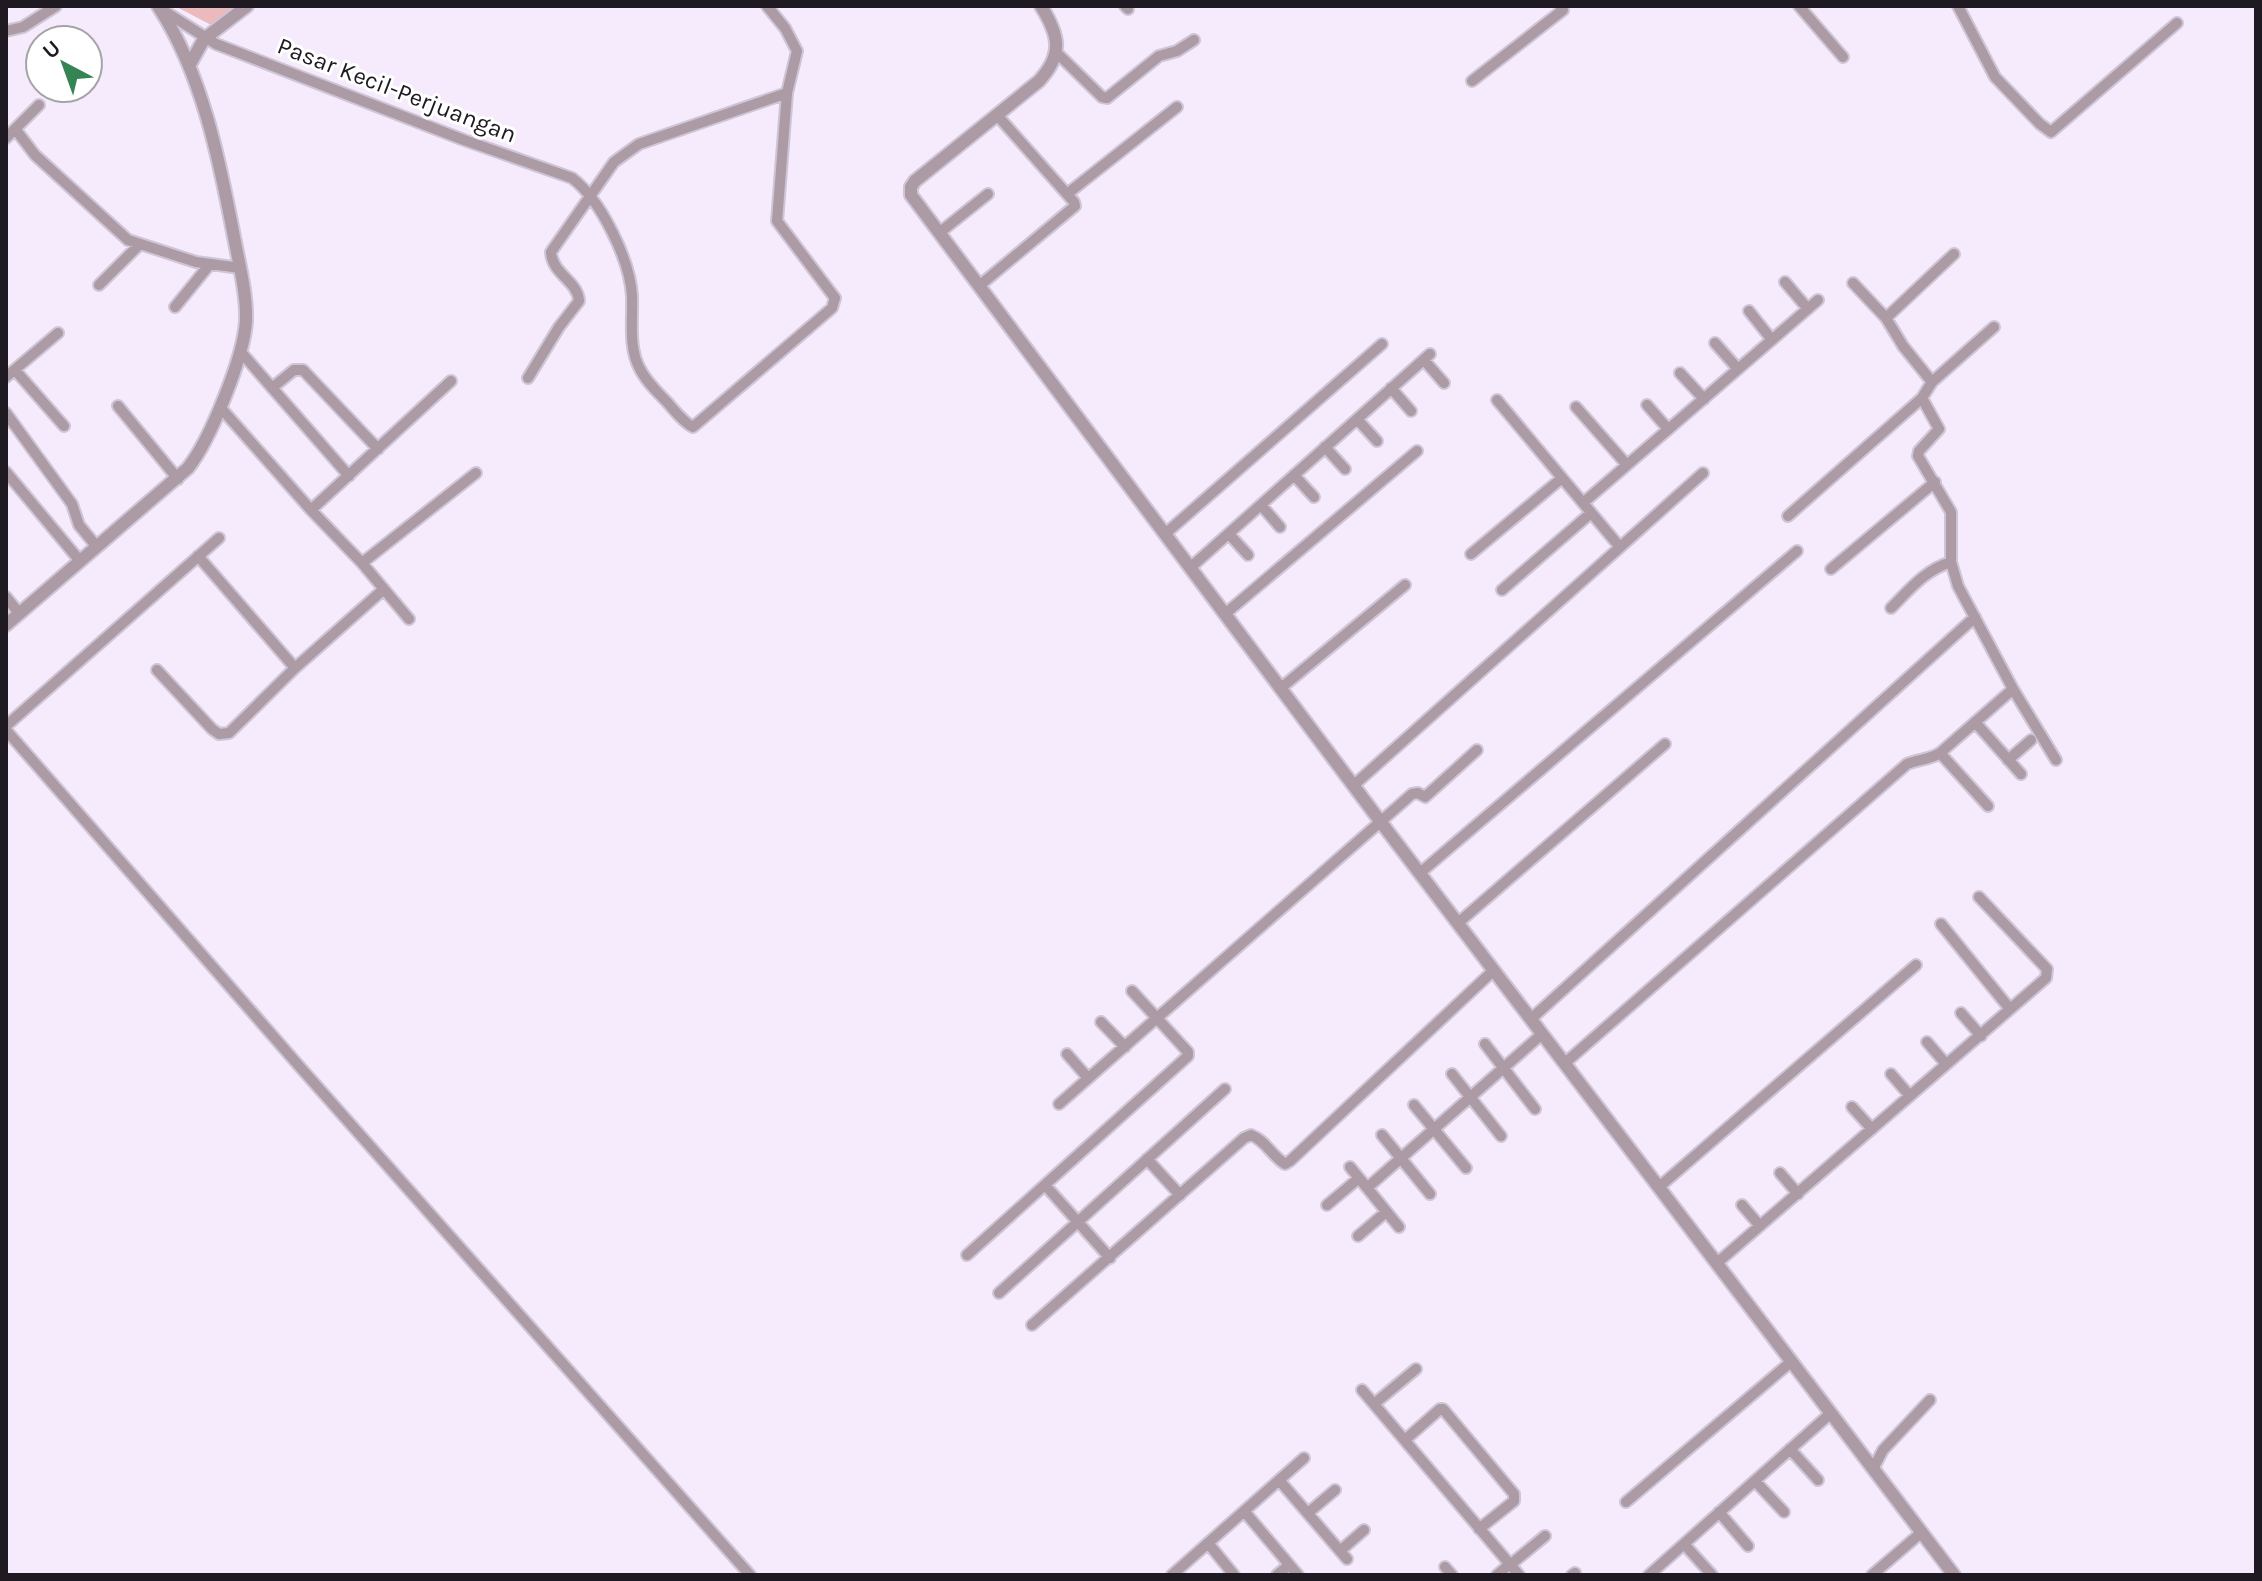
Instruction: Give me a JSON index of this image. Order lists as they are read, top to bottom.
{
  "streets": {
    "street": ["Pasar Kecil-Perjuangan"]
  },
  "north": "top left"
}
